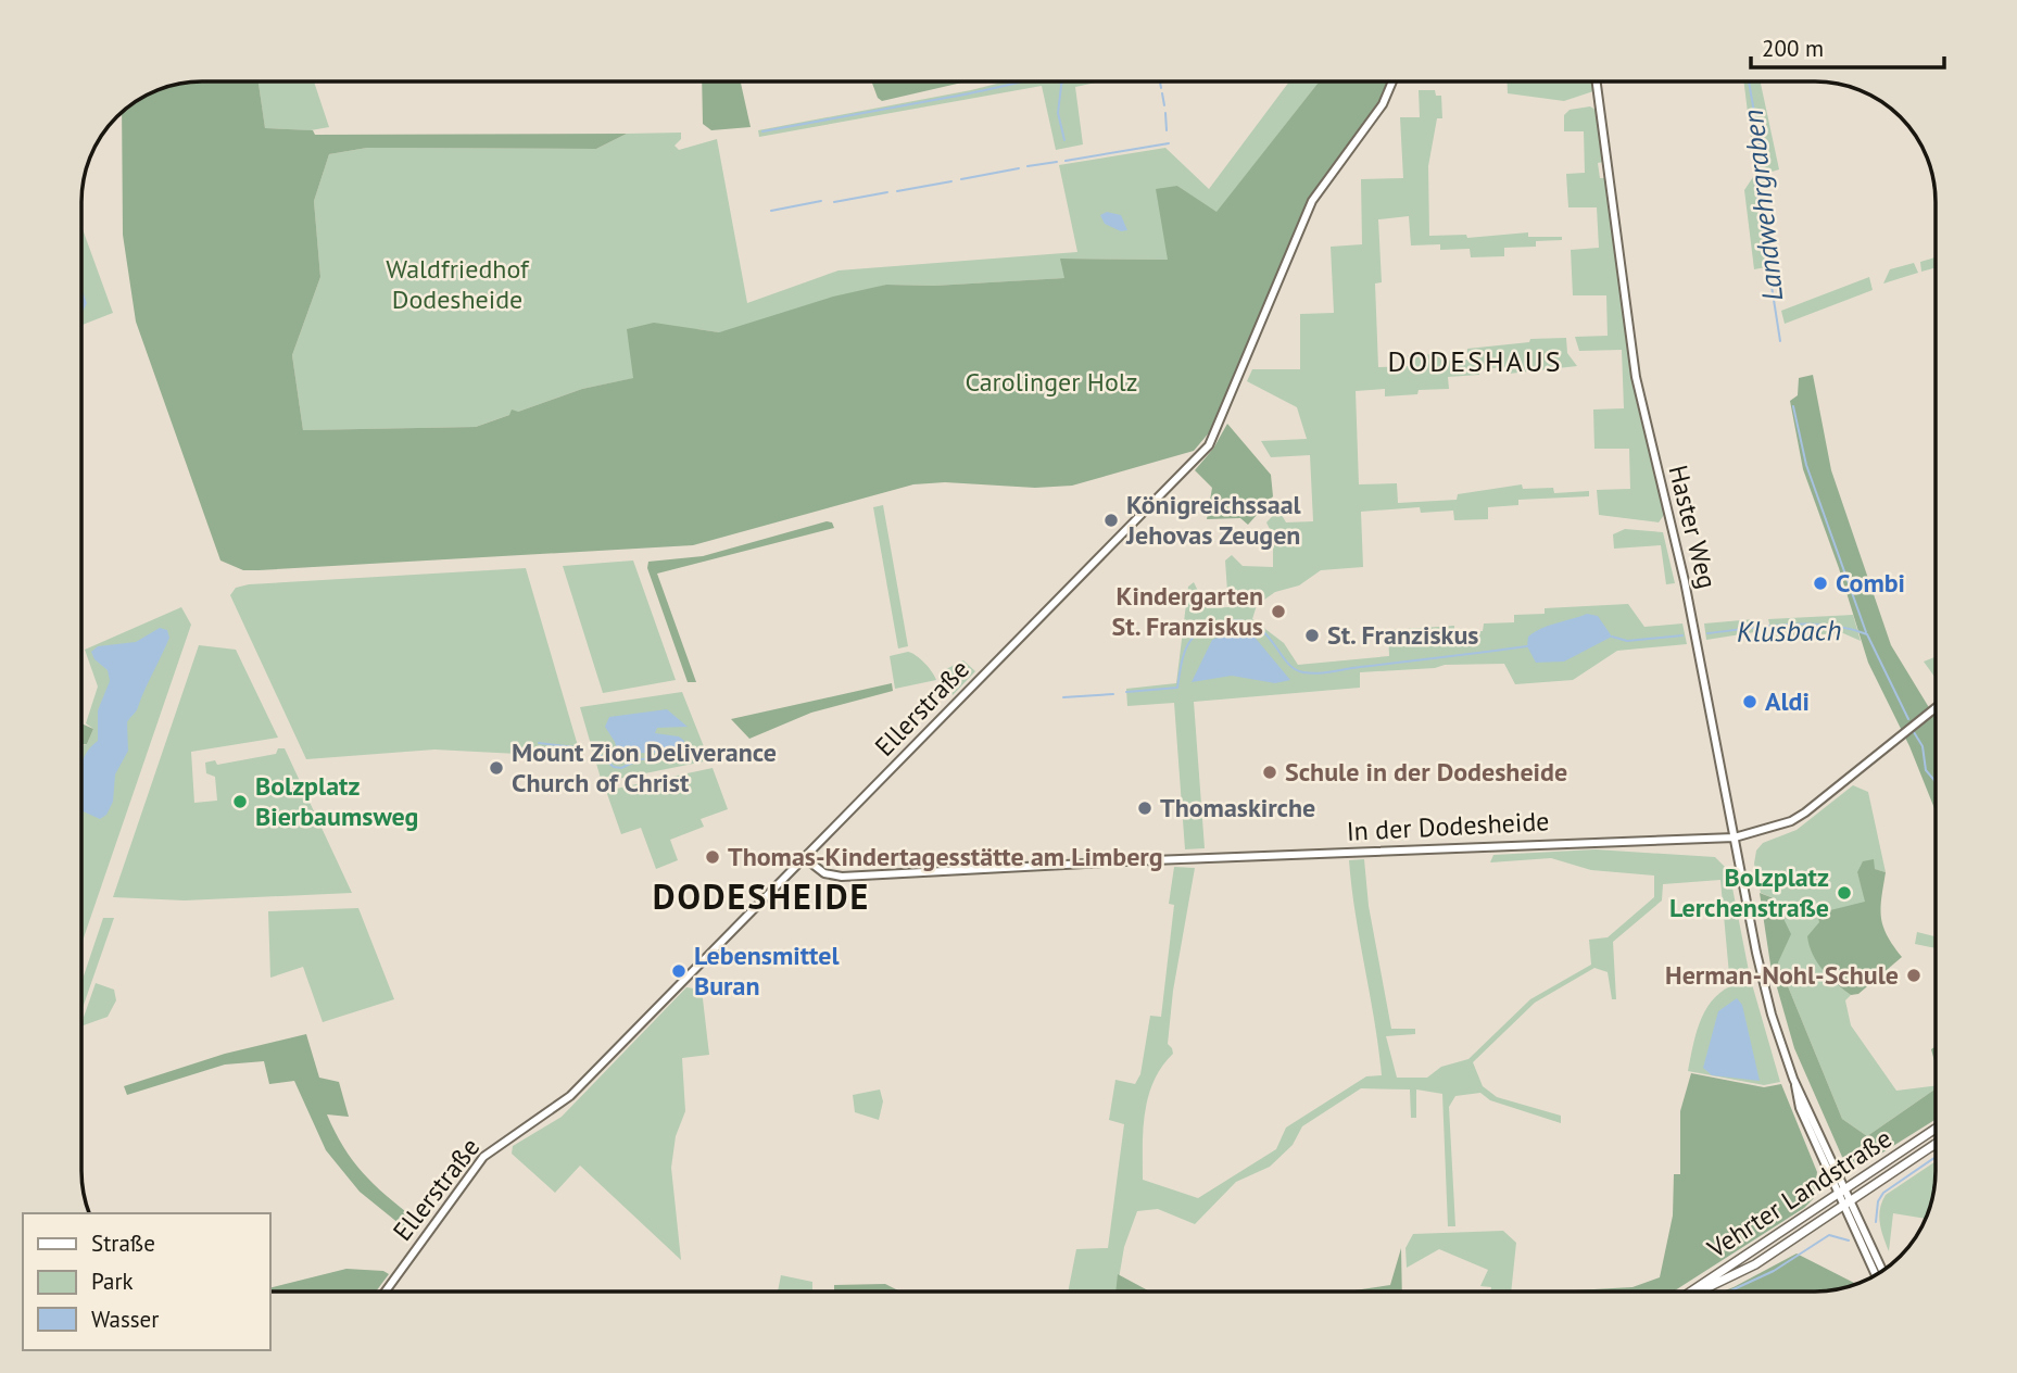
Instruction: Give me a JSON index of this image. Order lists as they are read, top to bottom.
{
  "streets": {
    "main road": ["Vehrter Landstraße"],
    "street": ["Haster Weg", "Ellerstraße", "In der Dodesheide"]
  },
  "crossings": [
    ["Haster Weg", "In der Dodesheide"],
    ["Haster Weg", "Vehrter Landstraße"],
    ["Ellerstraße", "In der Dodesheide"]
  ],
  "districts": ["DODESHAUS", "DODESHEIDE"],
  "water": ["Landwehrgraben", "Klusbach"],
  "parks": ["Waldfriedhof Dodesheide", "Carolinger Holz"],
  "places": [
    "Königreichssaal Jehovas Zeugen",
    "Combi",
    "Kindergarten St. Franziskus",
    "St. Franziskus",
    "Aldi",
    "Mount Zion Deliverance Church of Christ",
    "Schule in der Dodesheide",
    "Bolzplatz Bierbaumsweg",
    "Thomaskirche",
    "Thomas-Kindertagesstätte am Limberg",
    "Bolzplatz Lerchenstraße",
    "Lebensmittel Buran",
    "Herman-Nohl-Schule"
  ],
  "legend": ["Straße", "Park", "Wasser"],
  "scale_bar": "200 m"
}
